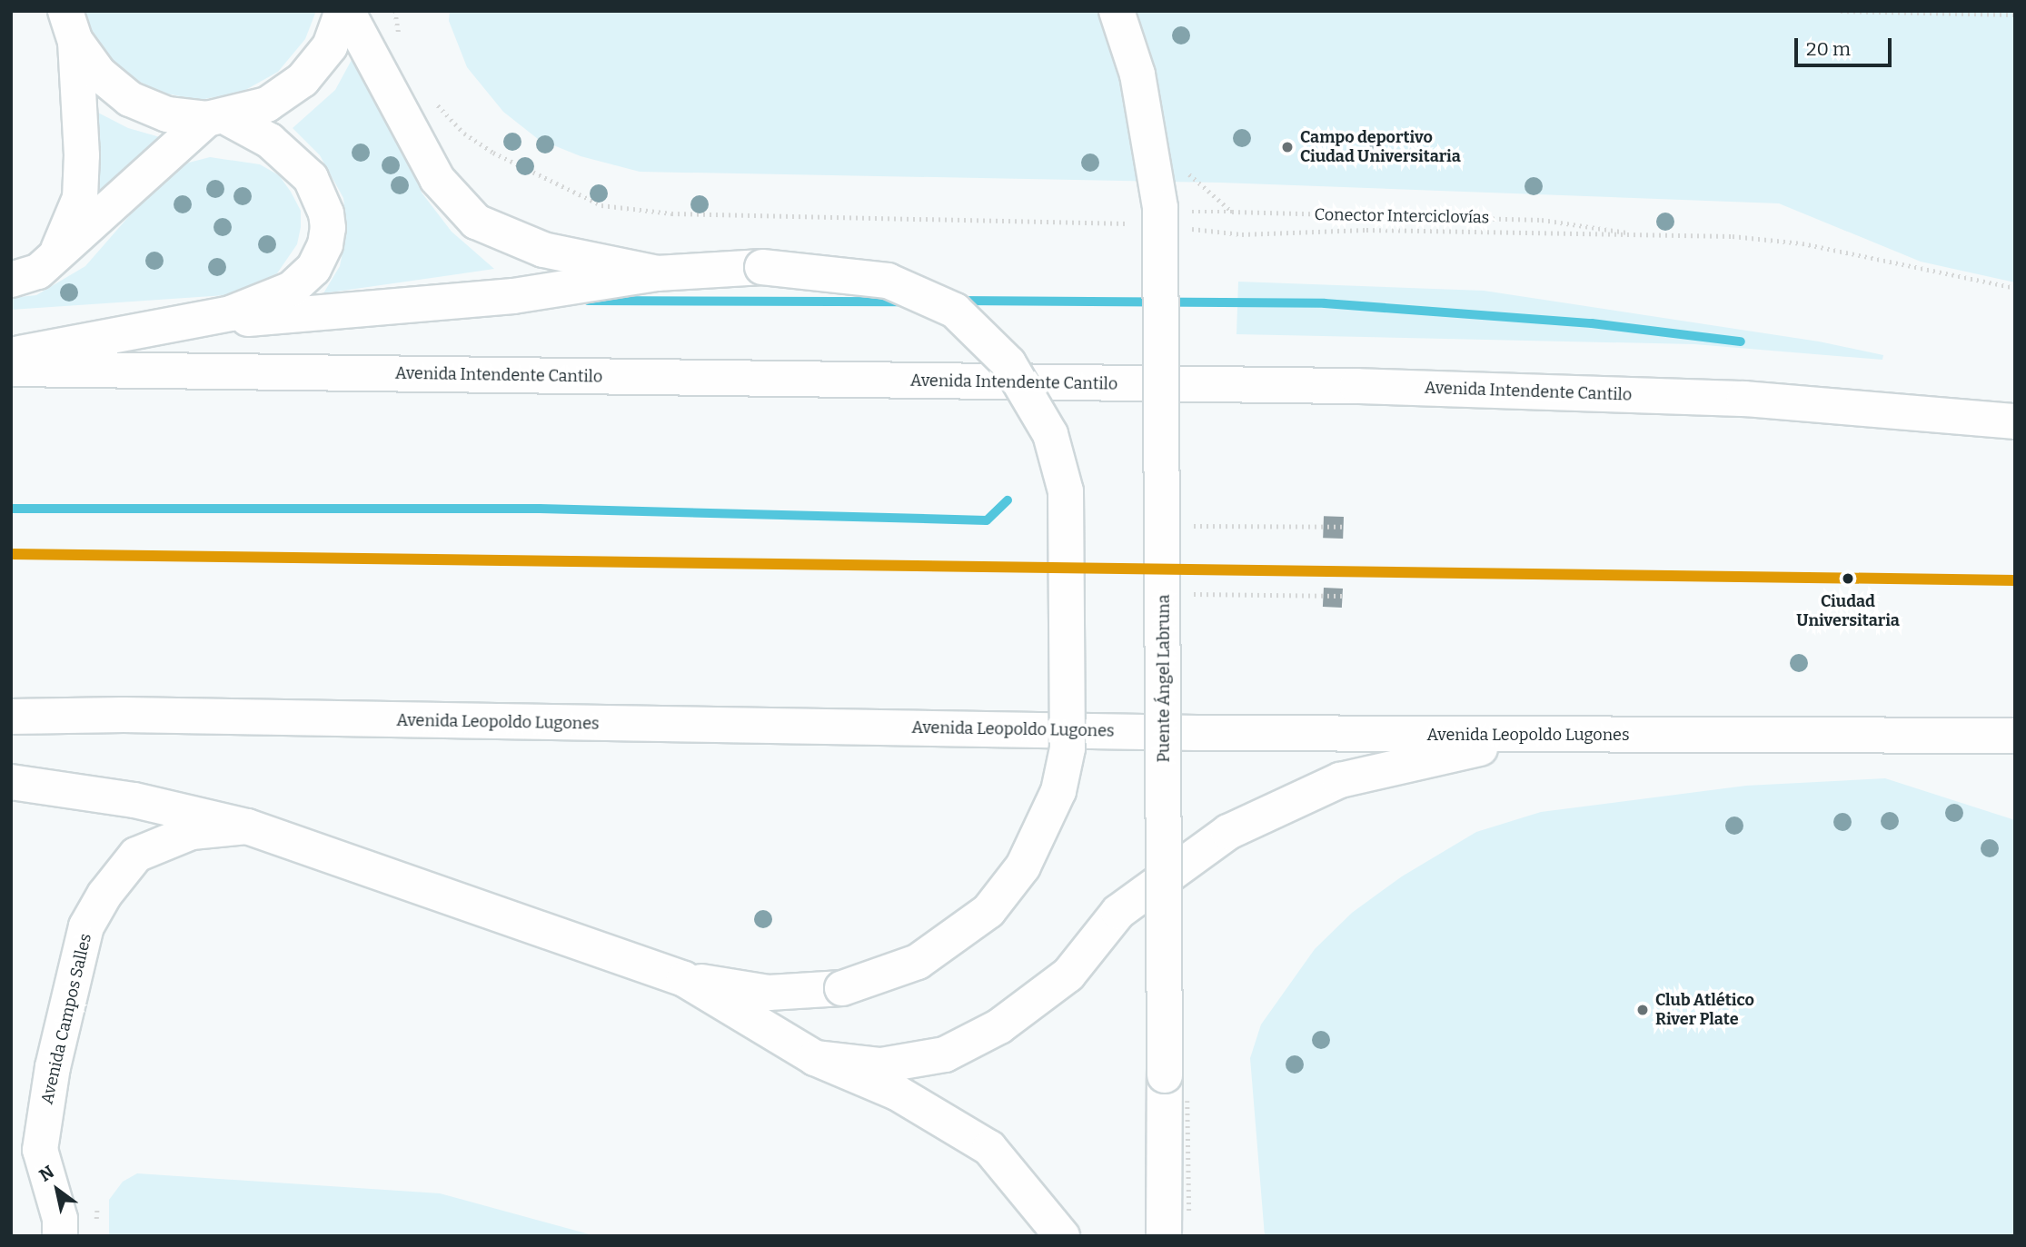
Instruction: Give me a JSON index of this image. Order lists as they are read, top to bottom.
{
  "streets": {
    "main road": [
      "Avenida Intendente Cantilo",
      "Puente Ángel Labruna",
      "Avenida Leopoldo Lugones",
      "Avenida Campos Salles"
    ],
    "path": ["Conector Interciclovías"]
  },
  "places": ["Campo deportivo Ciudad Universitaria", "Ciudad Universitaria", "Club Atlético River Plate"],
  "scale_bar": "20 m",
  "north": "top left"
}
